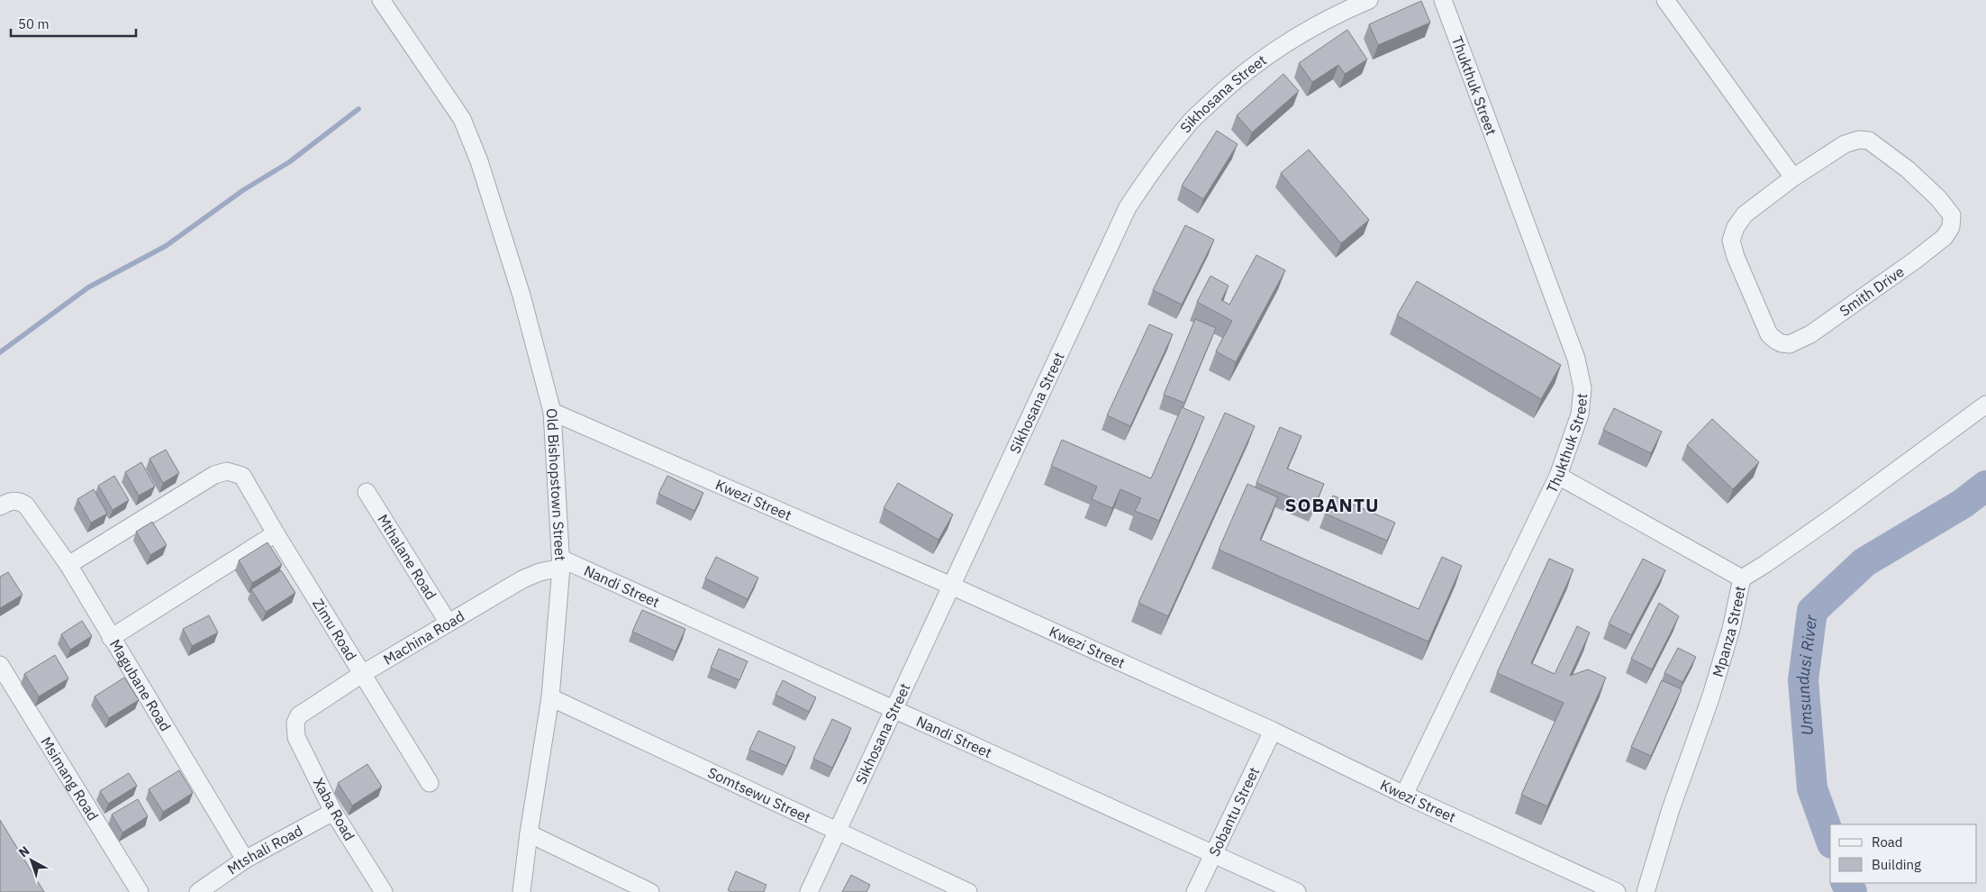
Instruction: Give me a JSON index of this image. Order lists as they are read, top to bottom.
{
  "streets": {
    "street": [
      "Thukthuk Street",
      "Sikhosana Street",
      "Smith Drive",
      "Old Bishopstown Street",
      "Kwezi Street",
      "Mthalane Road",
      "Nandi Street",
      "Zimu Road",
      "Mpanza Street",
      "Machina Road",
      "Magubane Road",
      "Msimang Road",
      "Somtsewu Street",
      "Xaba Road",
      "Sobantu Street",
      "Mtshali Road"
    ]
  },
  "crossings": [
    ["Thukthuk Street", "Kwezi Street"],
    ["Sikhosana Street", "Kwezi Street"],
    ["Sikhosana Street", "Nandi Street"],
    ["Sikhosana Street", "Somtsewu Street"],
    ["Old Bishopstown Street", "Kwezi Street"],
    ["Old Bishopstown Street", "Nandi Street"],
    ["Old Bishopstown Street", "Machina Road"],
    ["Old Bishopstown Street", "Somtsewu Street"],
    ["Kwezi Street", "Sobantu Street"],
    ["Mthalane Road", "Machina Road"],
    ["Nandi Street", "Machina Road"],
    ["Nandi Street", "Sobantu Street"],
    ["Zimu Road", "Machina Road"],
    ["Zimu Road", "Magubane Road"],
    ["Machina Road", "Xaba Road"],
    ["Magubane Road", "Mtshali Road"],
    ["Xaba Road", "Mtshali Road"]
  ],
  "districts": ["SOBANTU"],
  "water": ["Umsundusi River"],
  "legend": ["Road", "Building"],
  "scale_bar": "50 m",
  "north": "top left"
}
